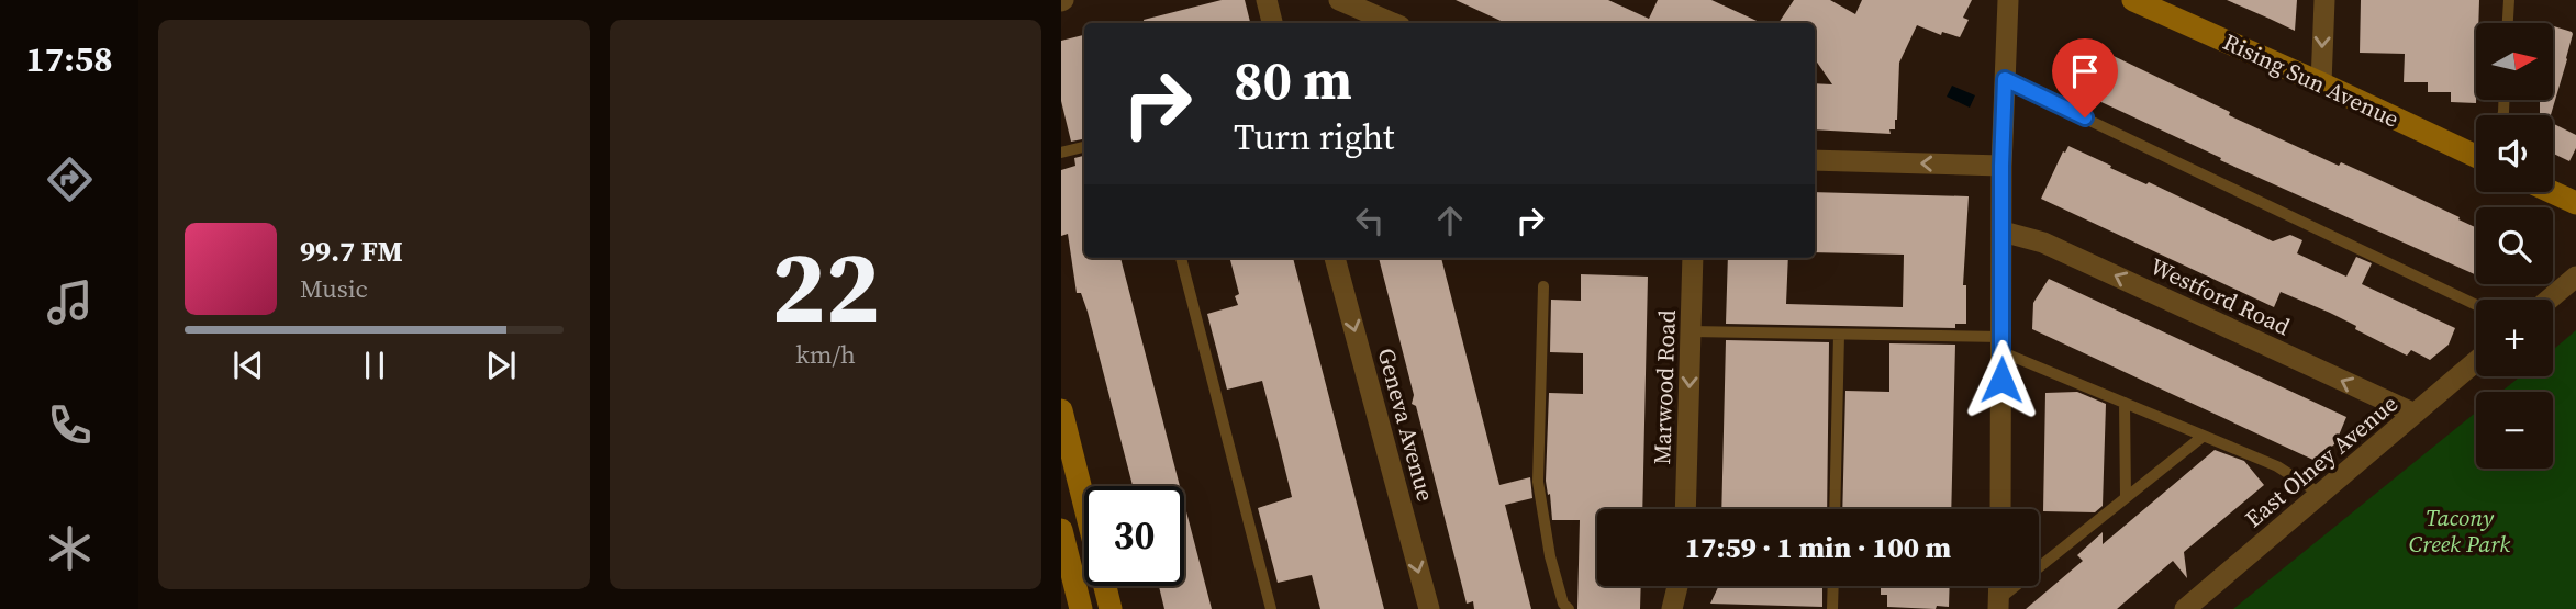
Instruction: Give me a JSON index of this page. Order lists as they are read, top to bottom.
{
  "streets": {
    "main road": ["Rising Sun Avenue"],
    "street": [
      "Westford Road",
      "Marwood Road",
      "Geneva Avenue",
      "East Olney Avenue"
    ]
  },
  "crossings": [
    ["Westford Road", "East Olney Avenue"]
  ],
  "one_way": ["Westford Road", "Marwood Road", "Geneva Avenue"],
  "parks": ["Tacony Creek Park"],
  "north": "right",
  "page": {
    "tabs": "17:58",
    "tile": ["22", "km/h"],
    "map_buttons": ["+", "−"],
    "turn": ["80 m", "Turn right"],
    "song": ["99.7 FM", "Music"],
    "limit": "30",
    "trip": "17:59 · 1 min · 100 m"
  }
}
